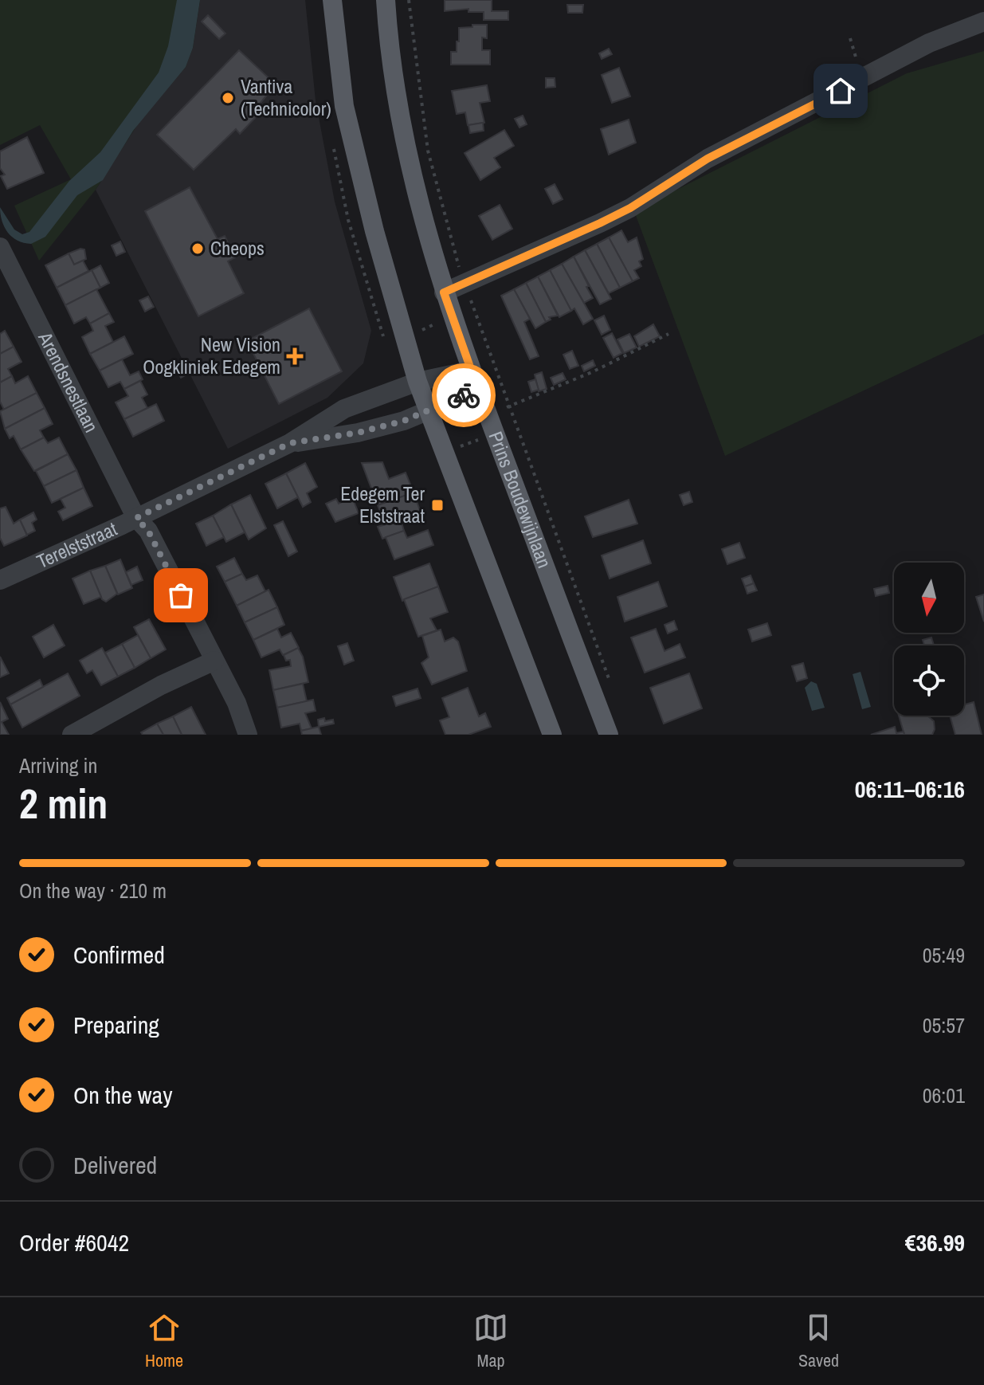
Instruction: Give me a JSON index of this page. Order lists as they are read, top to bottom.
{
  "streets": {
    "main road": ["Prins Boudewijnlaan"],
    "street": ["Arendsnestlaan", "Terelststraat"]
  },
  "crossings": [
    ["Arendsnestlaan", "Terelststraat"],
    ["Prins Boudewijnlaan", "Terelststraat"]
  ],
  "places": {
    "other": ["Vantiva (Technicolor)", "Cheops"],
    "health": ["New Vision Oogkliniek Edegem"],
    "transit": ["Edegem Ter Elststraat"]
  },
  "north": "bottom",
  "page": {
    "heading": ["2 min", "Arriving in", "06:11–06:16"],
    "panel": ["Order #6042", "€36.99"],
    "bar": "On the way · 210 m",
    "list": [
      ["Confirmed", "05:49"],
      ["Preparing", "05:57"],
      ["On the way", "06:01"],
      "Delivered"
    ],
    "tabs": ["Home", "Map", "Saved"]
  }
}
